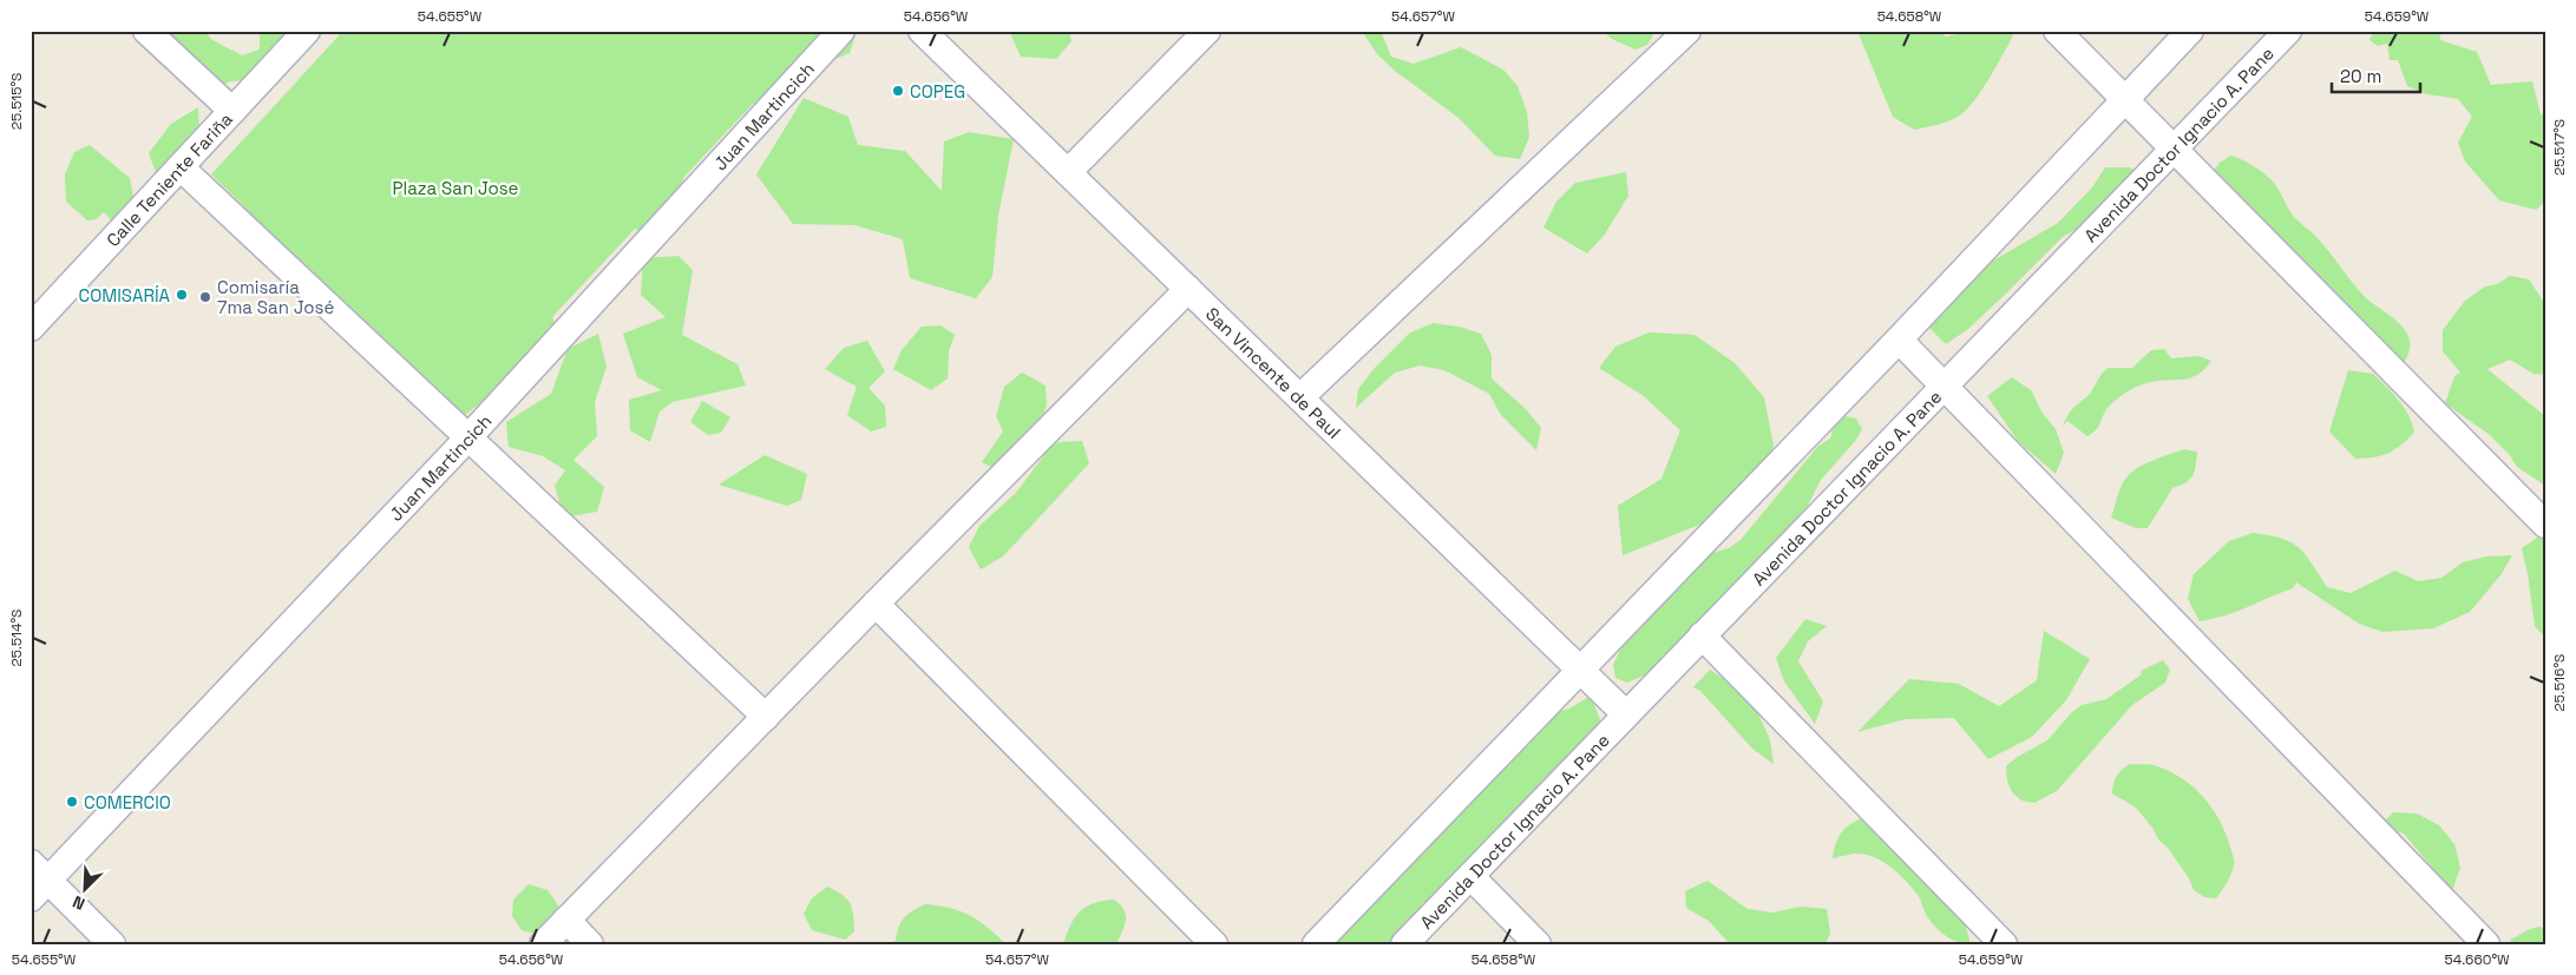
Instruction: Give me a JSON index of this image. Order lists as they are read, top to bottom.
{
  "streets": {
    "street": [
      "Juan Martincich",
      "Avenida Doctor Ignacio A. Pane",
      "Calle Teniente Fariña",
      "San Vincente de Paul"
    ]
  },
  "crossings": [
    ["Avenida Doctor Ignacio A. Pane", "San Vincente de Paul"]
  ],
  "parks": ["Plaza San Jose"],
  "places": [
    "COPEG",
    "COMISARÍA",
    "Comisaría 7ma San José",
    "COMERCIO"
  ],
  "scale_bar": "20 m",
  "north": "bottom left",
  "coordinates": [
    "54.655°W",
    "54.656°W",
    "54.657°W",
    "54.658°W",
    "54.659°W",
    "25.515°S",
    "25.517°S",
    "25.514°S",
    "25.516°S",
    "54.660°W"
  ]
}
